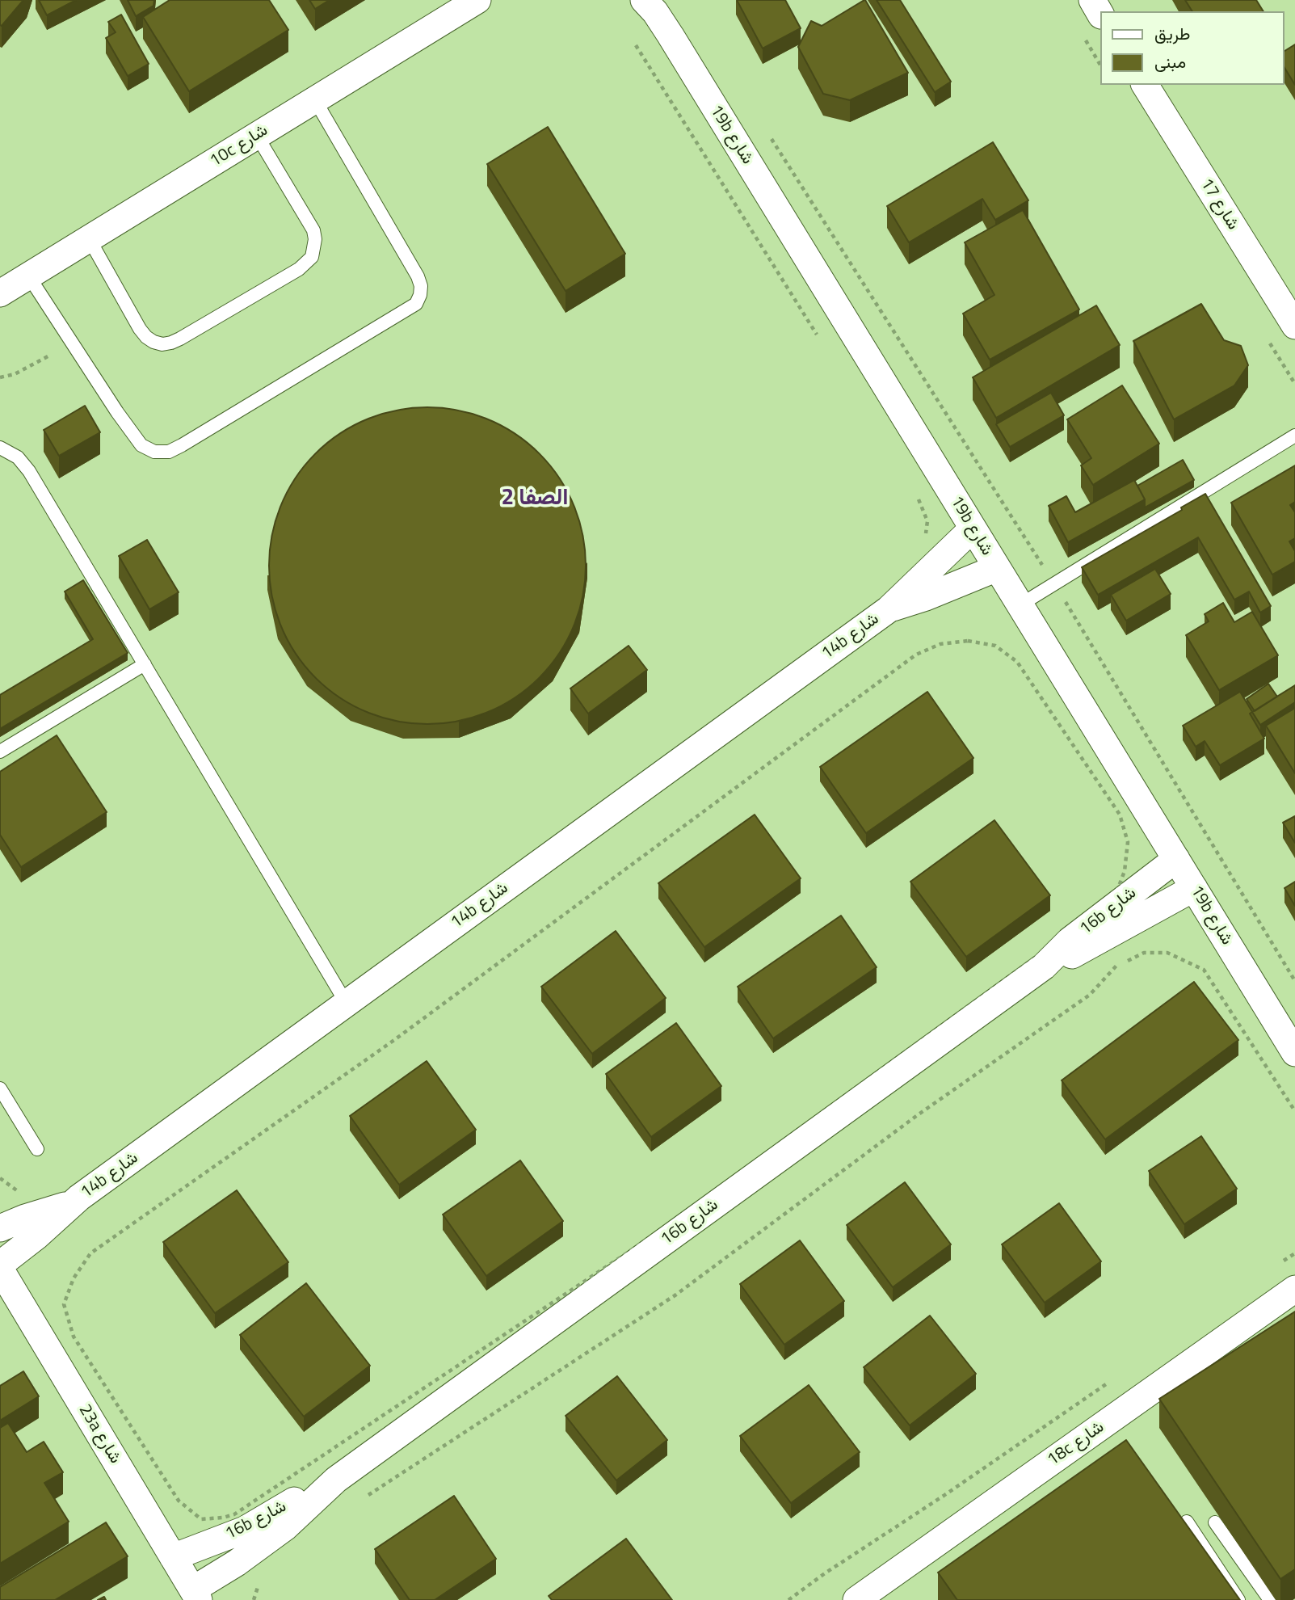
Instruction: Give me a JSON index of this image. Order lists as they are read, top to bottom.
{
  "streets": {
    "street": [
      "19b شارع",
      "10c شارع",
      "شارع 17",
      "14b شارع",
      "16b شارع",
      "23a شارع",
      "18c شارع"
    ]
  },
  "crossings": [
    ["19b شارع", "14b شارع"],
    ["19b شارع", "16b شارع"],
    ["14b شارع", "23a شارع"],
    ["16b شارع", "23a شارع"]
  ],
  "districts": ["الصفا 2"],
  "legend": ["طريق", "مبنى"]
}
